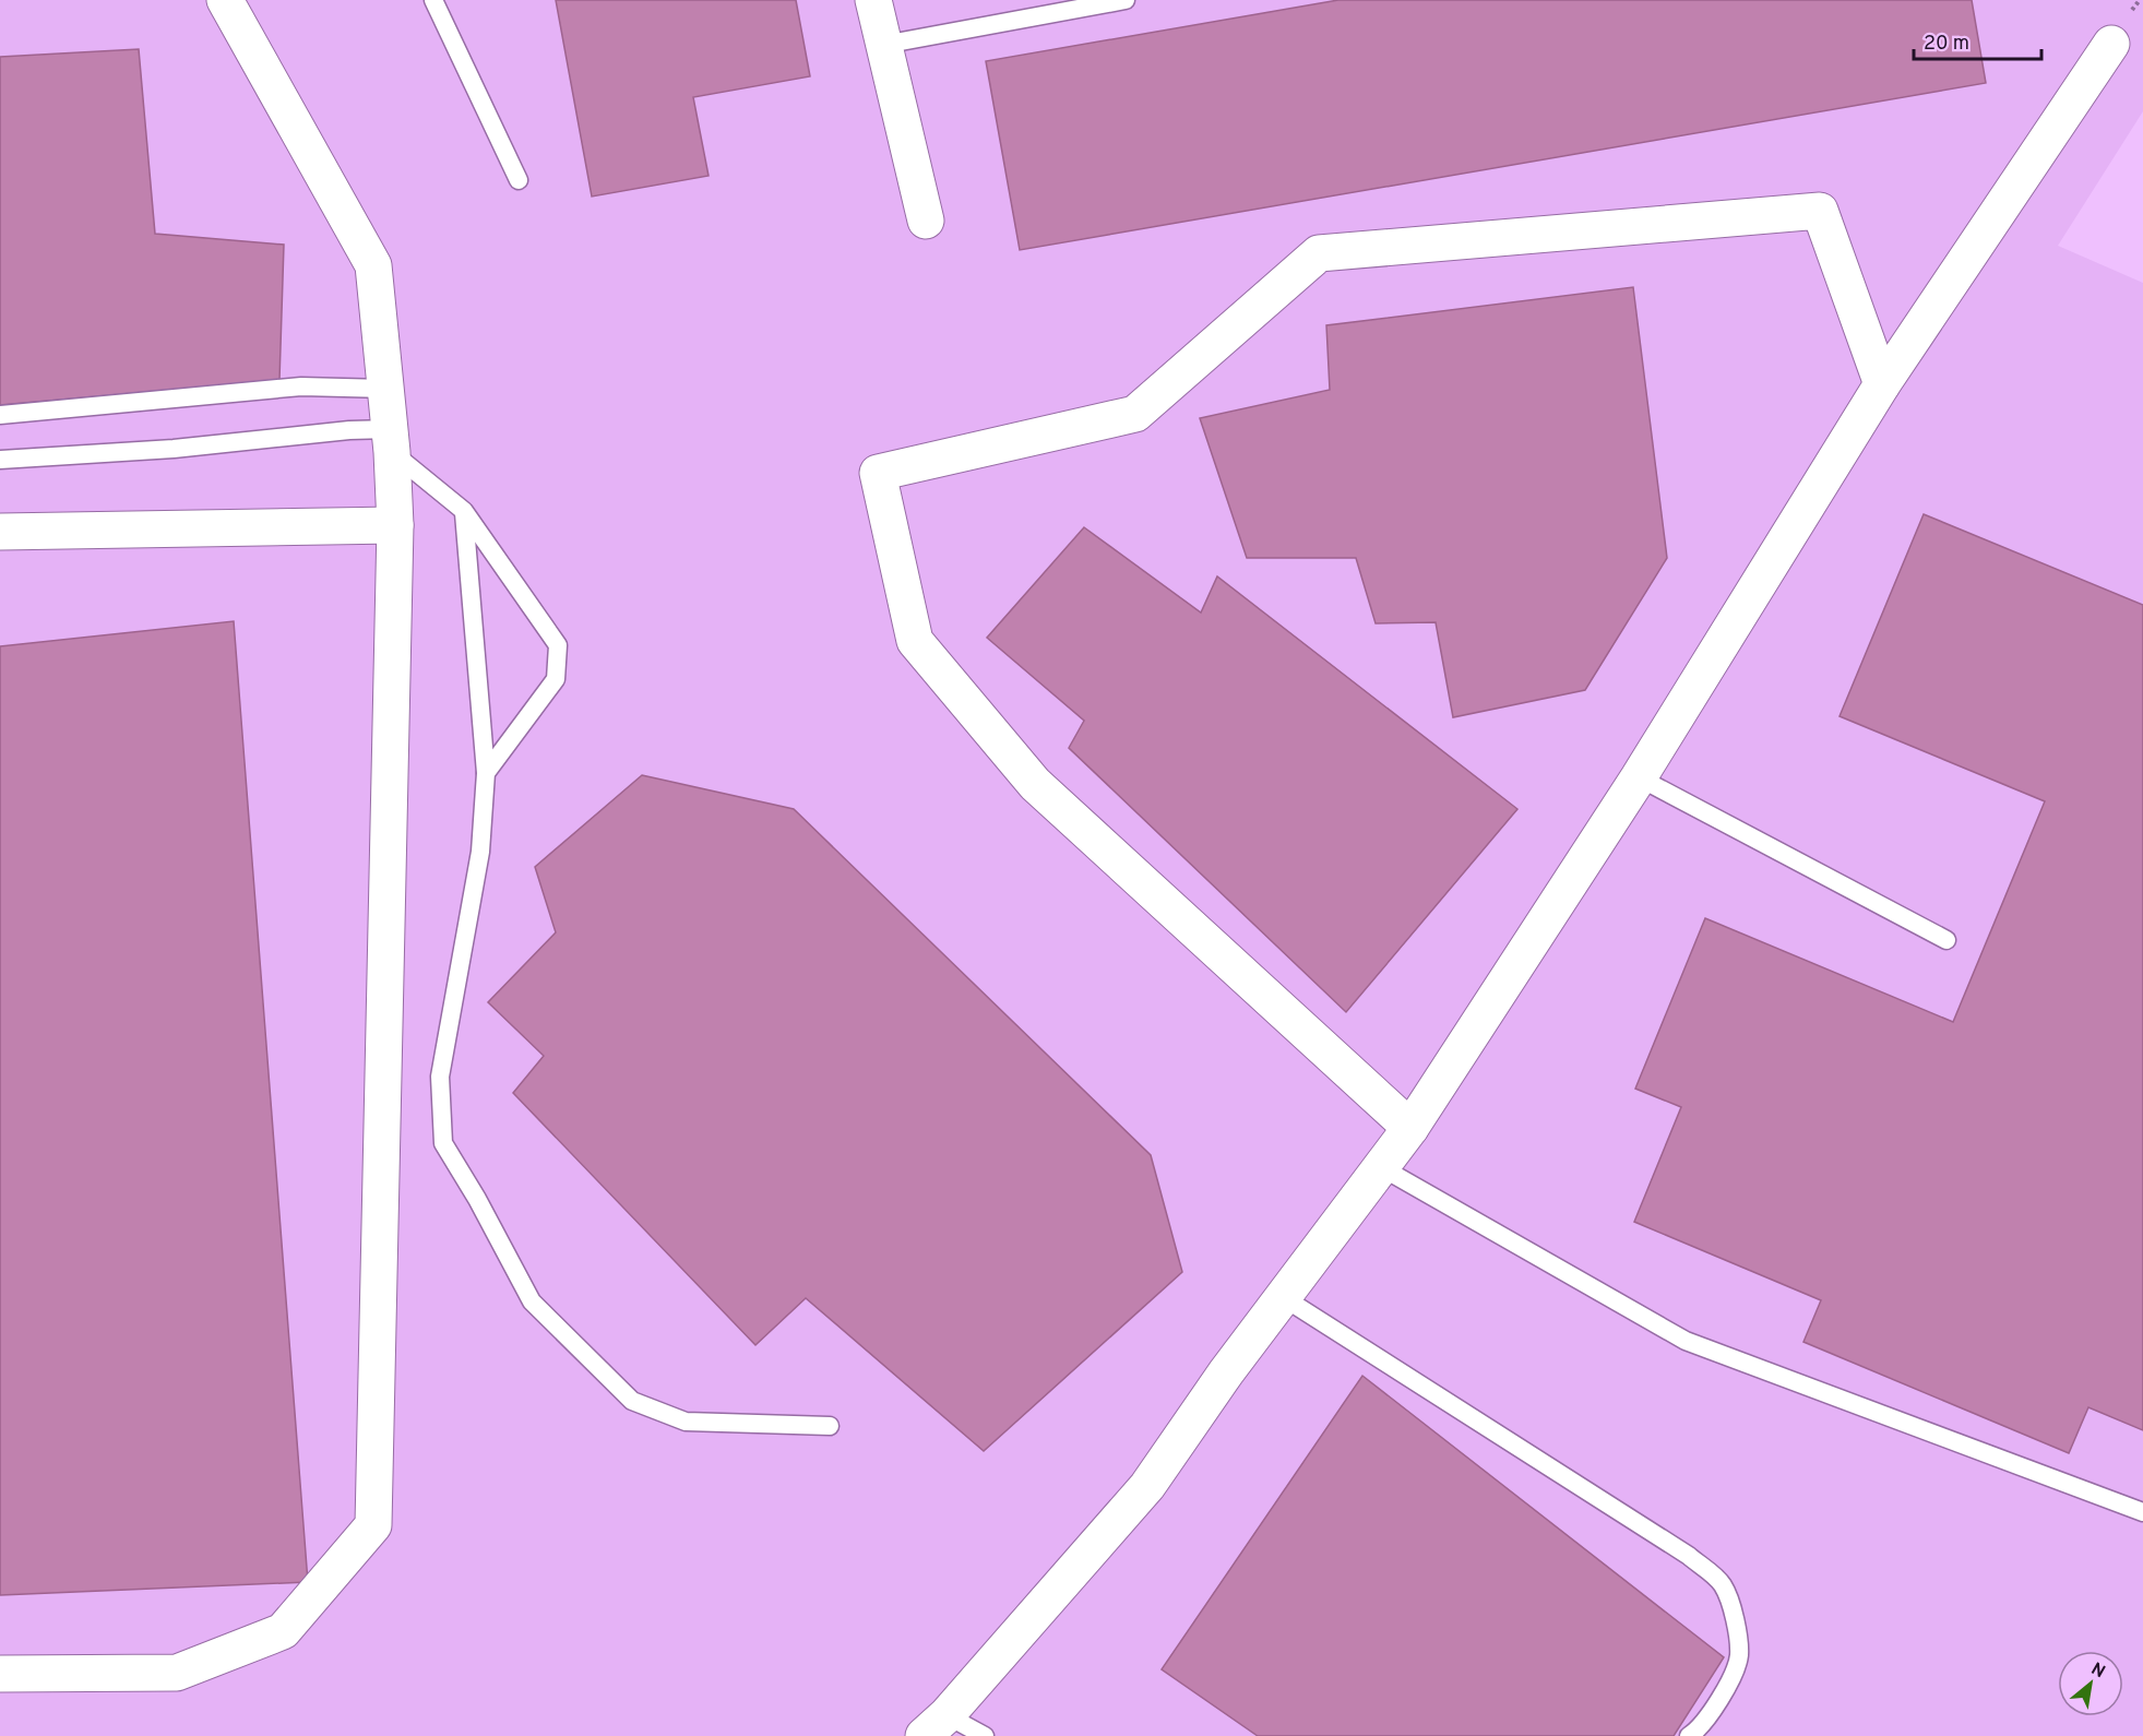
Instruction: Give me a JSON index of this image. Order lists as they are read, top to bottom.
{
  "scale_bar": "20 m",
  "north": "top right"
}
